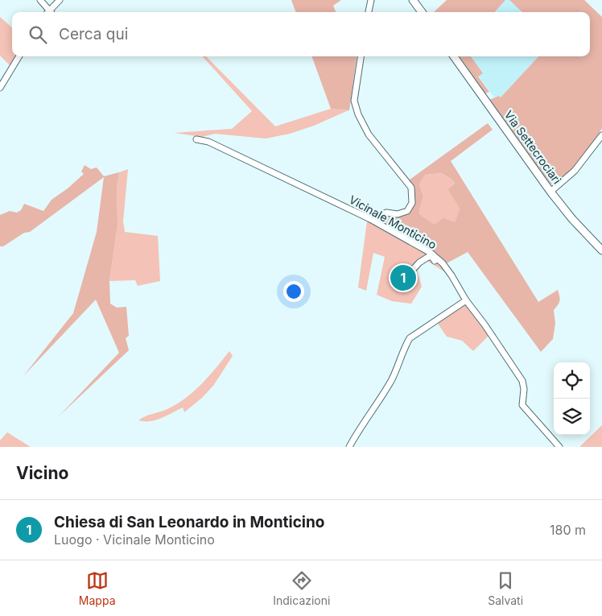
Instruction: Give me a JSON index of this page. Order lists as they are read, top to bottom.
{
  "streets": {
    "main road": ["Via Settecrociari"],
    "street": ["Vicinale Monticino"]
  },
  "page": {
    "search": "Cerca qui",
    "pins": "1",
    "heading": "Vicino",
    "list": [
      {
        "mark": "1",
        "name": "Chiesa di San Leonardo in Monticino",
        "note": "Luogo · Vicinale Monticino",
        "value": "180 m"
      }
    ],
    "nav": ["Mappa", "Indicazioni", "Salvati"]
  }
}
